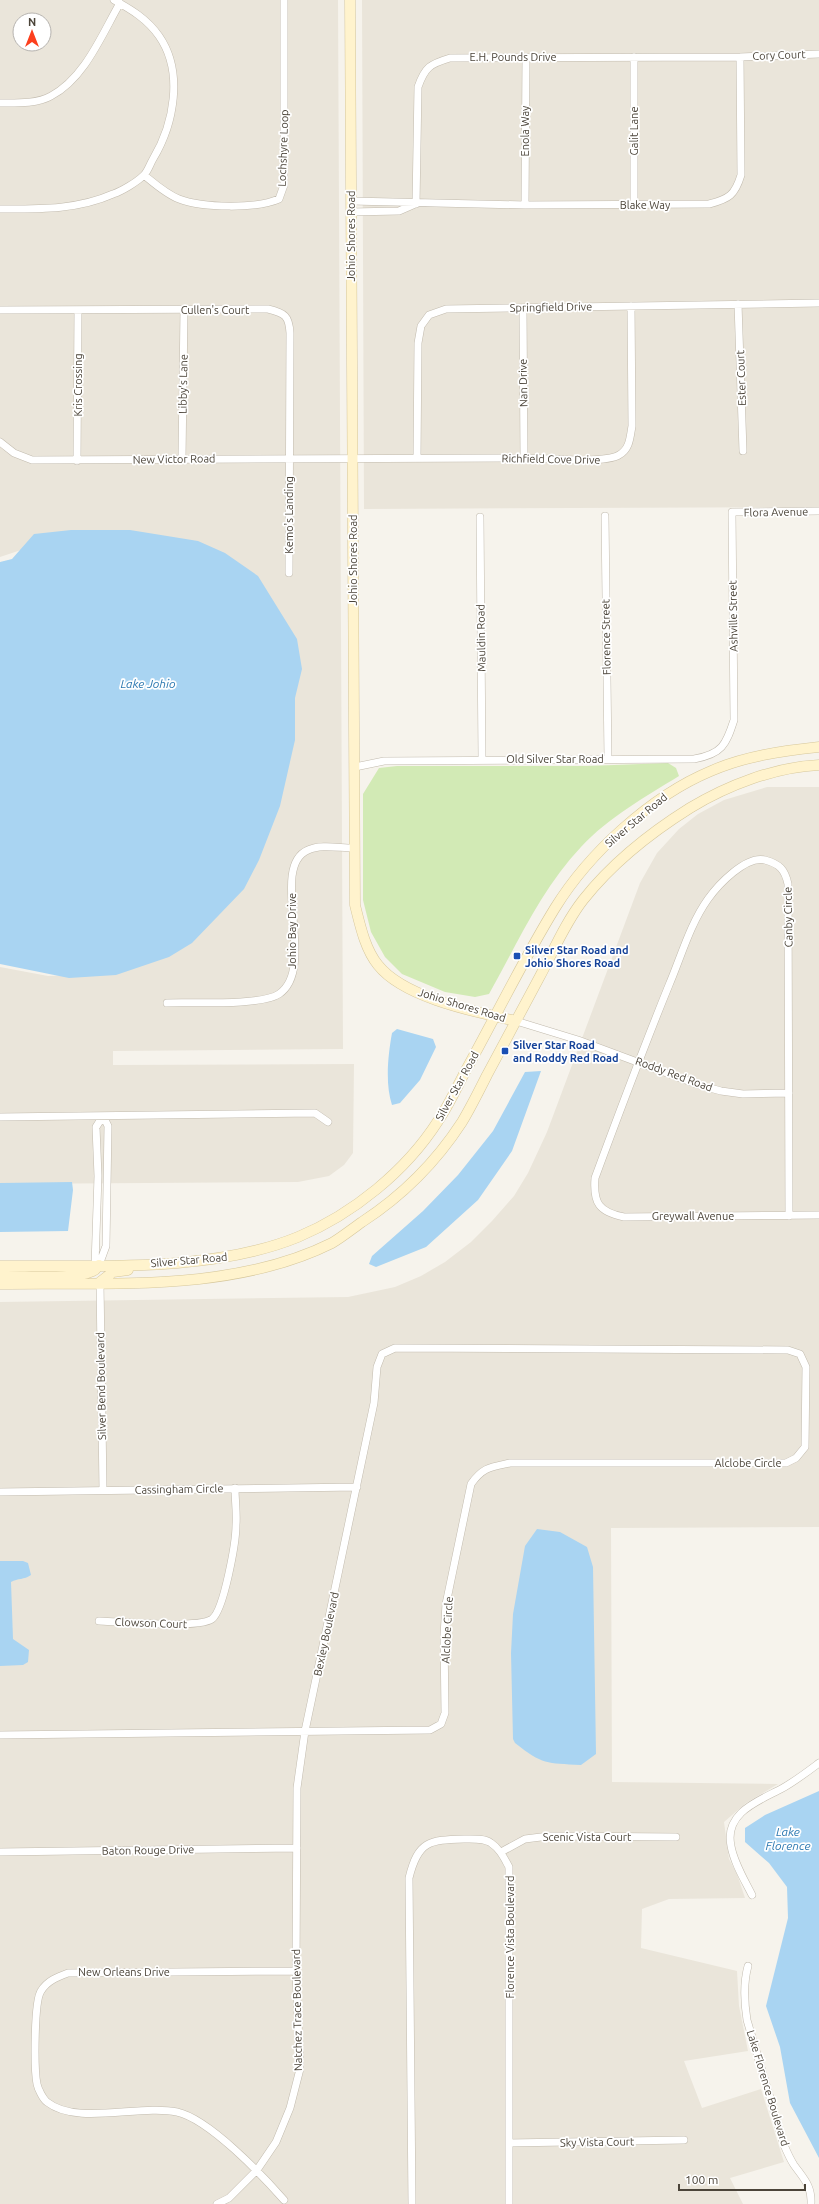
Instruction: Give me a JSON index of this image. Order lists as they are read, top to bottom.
{
  "streets": {
    "main road": ["Johio Shores Road", "Silver Star Road"],
    "street": [
      "Cory Court",
      "E.H. Pounds Drive",
      "Enola Way",
      "Galit Lane",
      "Lochshyre Loop",
      "Blake Way",
      "Springfield Drive",
      "Cullen's Court",
      "Ester Court",
      "Nan Drive",
      "Libby's Lane",
      "Kris Crossing",
      "New Victor Road",
      "Richfield Cove Drive",
      "Flora Avenue",
      "Kemo's Landing",
      "Ashville Street",
      "Florence Street",
      "Mauldin Road",
      "Old Silver Star Road",
      "Canby Circle",
      "Johio Bay Drive",
      "Roddy Red Road",
      "Greywall Avenue",
      "Silver Bend Boulevard",
      "Alclobe Circle",
      "Cassingham Circle",
      "Clowson Court",
      "Bexley Boulevard",
      "Scenic Vista Court",
      "Baton Rouge Drive",
      "Florence Vista Boulevard",
      "New Orleans Drive",
      "Natchez Trace Boulevard",
      "Lake Florence Boulevard",
      "Sky Vista Court"
    ]
  },
  "crossings": [
    ["Cory Court", "E.H. Pounds Drive"],
    ["Cory Court", "Blake Way"],
    ["E.H. Pounds Drive", "Enola Way"],
    ["E.H. Pounds Drive", "Galit Lane"],
    ["E.H. Pounds Drive", "Blake Way"],
    ["Enola Way", "Blake Way"],
    ["Galit Lane", "Blake Way"],
    ["Blake Way", "Johio Shores Road"],
    ["Johio Shores Road", "New Victor Road"],
    ["Johio Shores Road", "Richfield Cove Drive"],
    ["Johio Shores Road", "Old Silver Star Road"],
    ["Johio Shores Road", "Silver Star Road"],
    ["Johio Shores Road", "Johio Bay Drive"],
    ["Johio Shores Road", "Roddy Red Road"],
    ["Springfield Drive", "Ester Court"],
    ["Springfield Drive", "Nan Drive"],
    ["Springfield Drive", "Richfield Cove Drive"],
    ["Cullen's Court", "Libby's Lane"],
    ["Cullen's Court", "Kris Crossing"],
    ["Cullen's Court", "New Victor Road"],
    ["Cullen's Court", "Kemo's Landing"],
    ["Nan Drive", "Richfield Cove Drive"],
    ["Libby's Lane", "New Victor Road"],
    ["Kris Crossing", "New Victor Road"],
    ["New Victor Road", "Richfield Cove Drive"],
    ["New Victor Road", "Kemo's Landing"],
    ["Flora Avenue", "Ashville Street"],
    ["Ashville Street", "Old Silver Star Road"],
    ["Florence Street", "Old Silver Star Road"],
    ["Mauldin Road", "Old Silver Star Road"],
    ["Silver Star Road", "Roddy Red Road"],
    ["Silver Star Road", "Silver Bend Boulevard"],
    ["Canby Circle", "Roddy Red Road"],
    ["Canby Circle", "Greywall Avenue"],
    ["Silver Bend Boulevard", "Cassingham Circle"],
    ["Alclobe Circle", "Cassingham Circle"],
    ["Alclobe Circle", "Bexley Boulevard"],
    ["Cassingham Circle", "Clowson Court"],
    ["Cassingham Circle", "Bexley Boulevard"],
    ["Bexley Boulevard", "Natchez Trace Boulevard"],
    ["Scenic Vista Court", "Florence Vista Boulevard"],
    ["Baton Rouge Drive", "Natchez Trace Boulevard"],
    ["Florence Vista Boulevard", "Sky Vista Court"],
    ["New Orleans Drive", "Natchez Trace Boulevard"]
  ],
  "water": ["Lake Johio", "Lake Florence"],
  "places": {
    "transit": ["Silver Star Road and Johio Shores Road", "Silver Star Road and Roddy Red Road"]
  },
  "scale_bar": "100 m",
  "north": "top"
}
